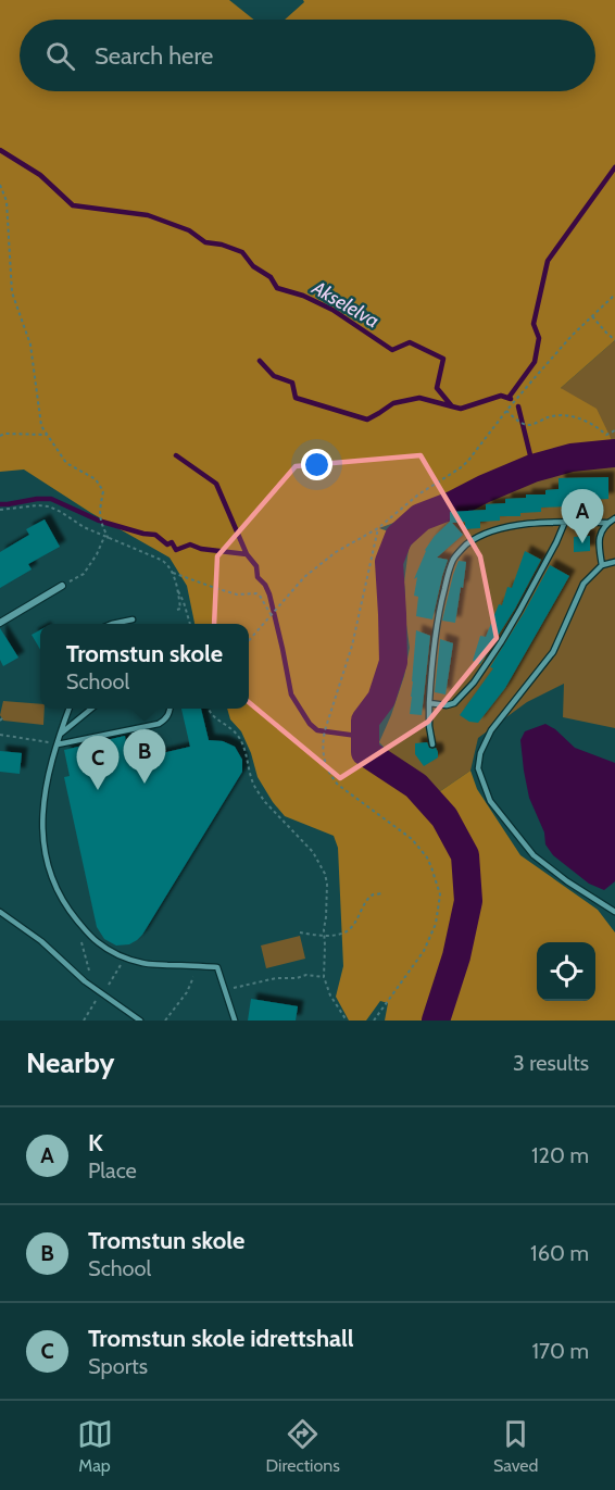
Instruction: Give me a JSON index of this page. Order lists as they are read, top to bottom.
{
  "water": ["Akselelva"],
  "page": {
    "search": "Search here",
    "pins": ["A", "B", "C"],
    "popup": ["Tromstun skole", "School"],
    "heading": ["Nearby", "3 results"],
    "list": [
      {
        "mark": "A",
        "name": "K",
        "note": "Place",
        "value": "120 m"
      },
      {
        "mark": "B",
        "name": "Tromstun skole",
        "note": "School",
        "value": "160 m"
      },
      {
        "mark": "C",
        "name": "Tromstun skole idrettshall",
        "note": "Sports",
        "value": "170 m"
      }
    ],
    "nav": ["Map", "Directions", "Saved"]
  }
}
